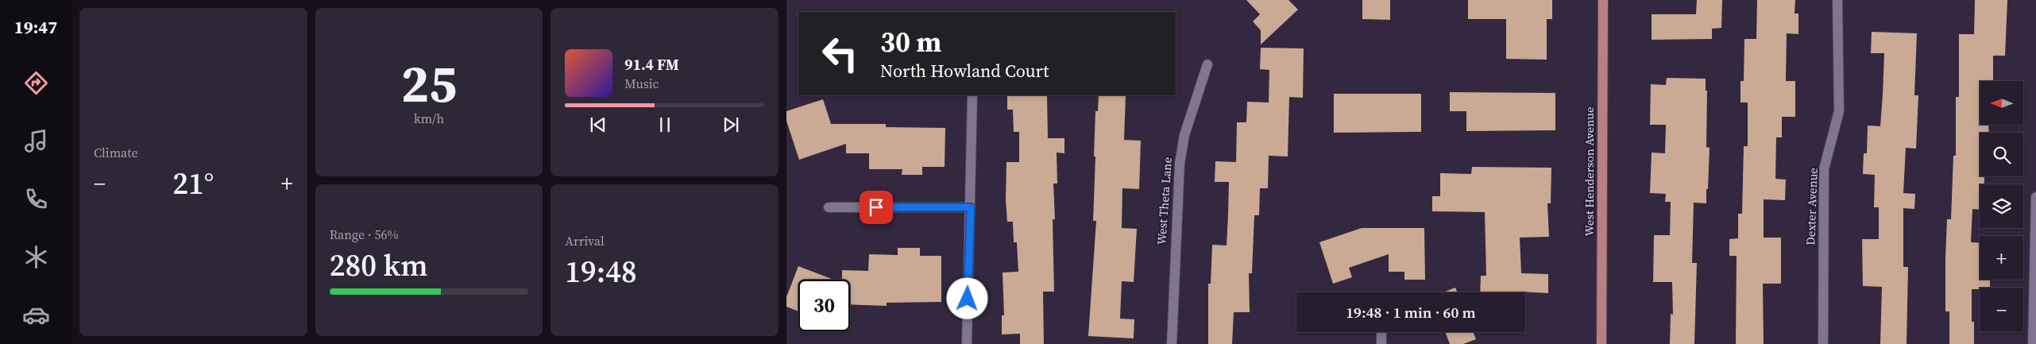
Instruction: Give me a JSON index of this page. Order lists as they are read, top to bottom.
{
  "streets": {
    "main road": ["West Henderson Avenue"],
    "street": ["West Theta Lane", "Dexter Avenue"]
  },
  "north": "left",
  "page": {
    "tabs": "19:47",
    "tile": [
      "Climate",
      ["25", "km/h"],
      ["Range · 56%", "280 km"],
      ["Arrival", "19:48"]
    ],
    "turn": ["30 m", "North Howland Court"],
    "song": ["91.4 FM", "Music"],
    "map_buttons": ["+", "−"],
    "heat": ["−", "21°", "+"],
    "limit": "30",
    "trip": "19:48 · 1 min · 60 m"
  }
}
